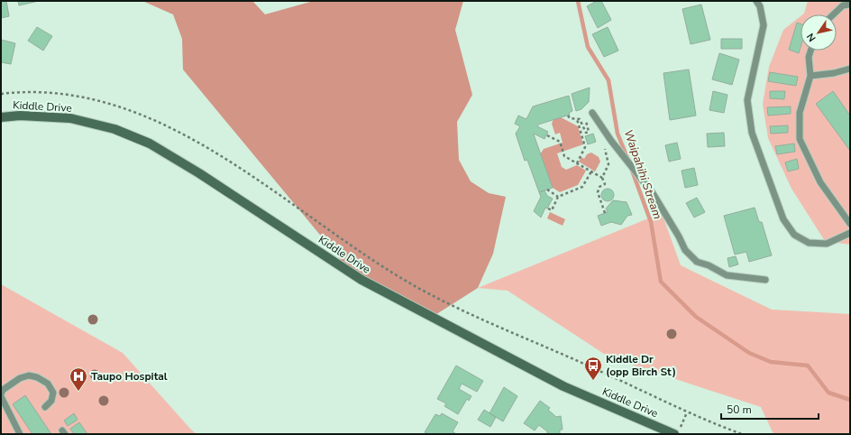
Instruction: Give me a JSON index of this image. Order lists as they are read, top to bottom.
{
  "streets": {
    "street": ["Kiddle Drive"]
  },
  "water": ["Waipahihi Stream"],
  "places": {
    "bus stop": ["Kiddle Dr (opp Birch St)"],
    "hospital": ["Taupo Hospital"]
  },
  "scale_bar": "50 m",
  "north": "bottom left"
}
